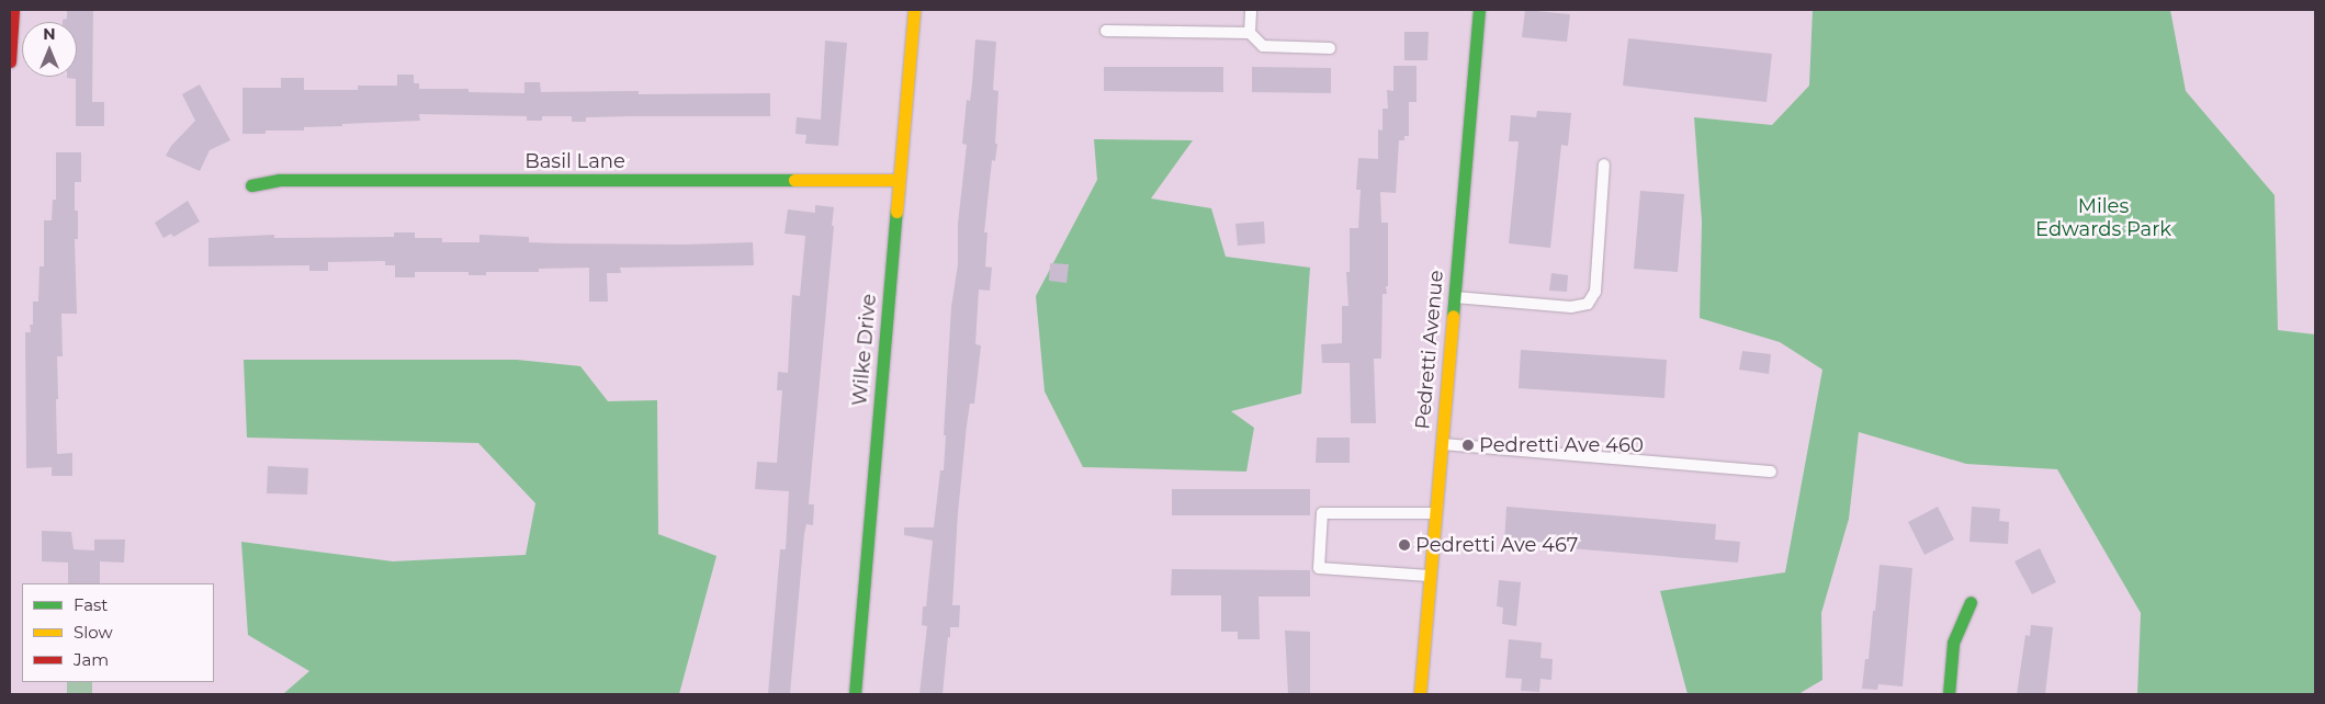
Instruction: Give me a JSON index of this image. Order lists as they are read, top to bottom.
{
  "streets": {
    "street": ["Basil Lane", "Wilke Drive", "Pedretti Avenue"]
  },
  "crossings": [
    ["Basil Lane", "Wilke Drive"]
  ],
  "parks": ["Miles Edwards Park"],
  "places": ["Pedretti Ave 460", "Pedretti Ave 467"],
  "legend": ["Fast", "Slow", "Jam"],
  "north": "top"
}
